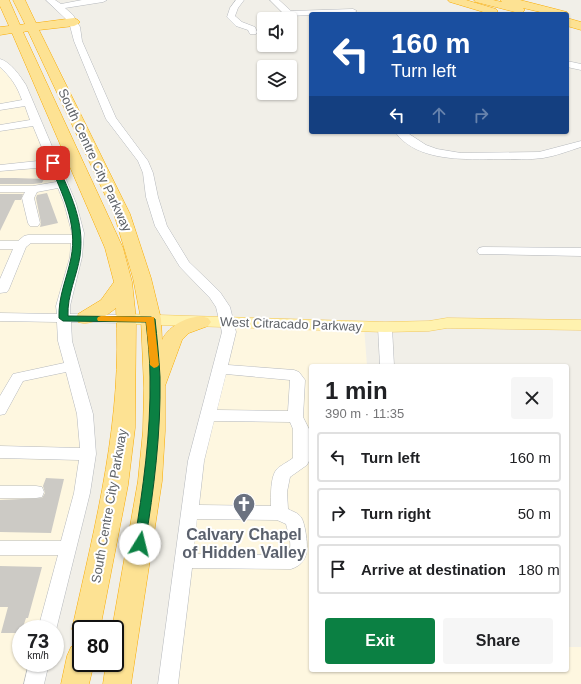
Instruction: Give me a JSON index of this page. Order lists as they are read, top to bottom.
{
  "streets": {
    "highway": ["South Centre City Parkway"],
    "main road": ["West Citracado Parkway"]
  },
  "crossings": [
    ["South Centre City Parkway", "West Citracado Parkway"]
  ],
  "places": {
    "church": ["Calvary Chapel of Hidden Valley"]
  },
  "page": {
    "turn": ["160 m", "Turn left"],
    "heading": ["1 min", "390 m · 11:35"],
    "list": [
      {
        "name": "Turn left",
        "value": "160 m"
      },
      {
        "name": "Turn right",
        "value": "50 m"
      },
      {
        "name": "Arrive at destination",
        "value": "180 m"
      }
    ],
    "buttons": ["Exit", "Share"],
    "speed": "73 km/h",
    "limit": "80"
  }
}
